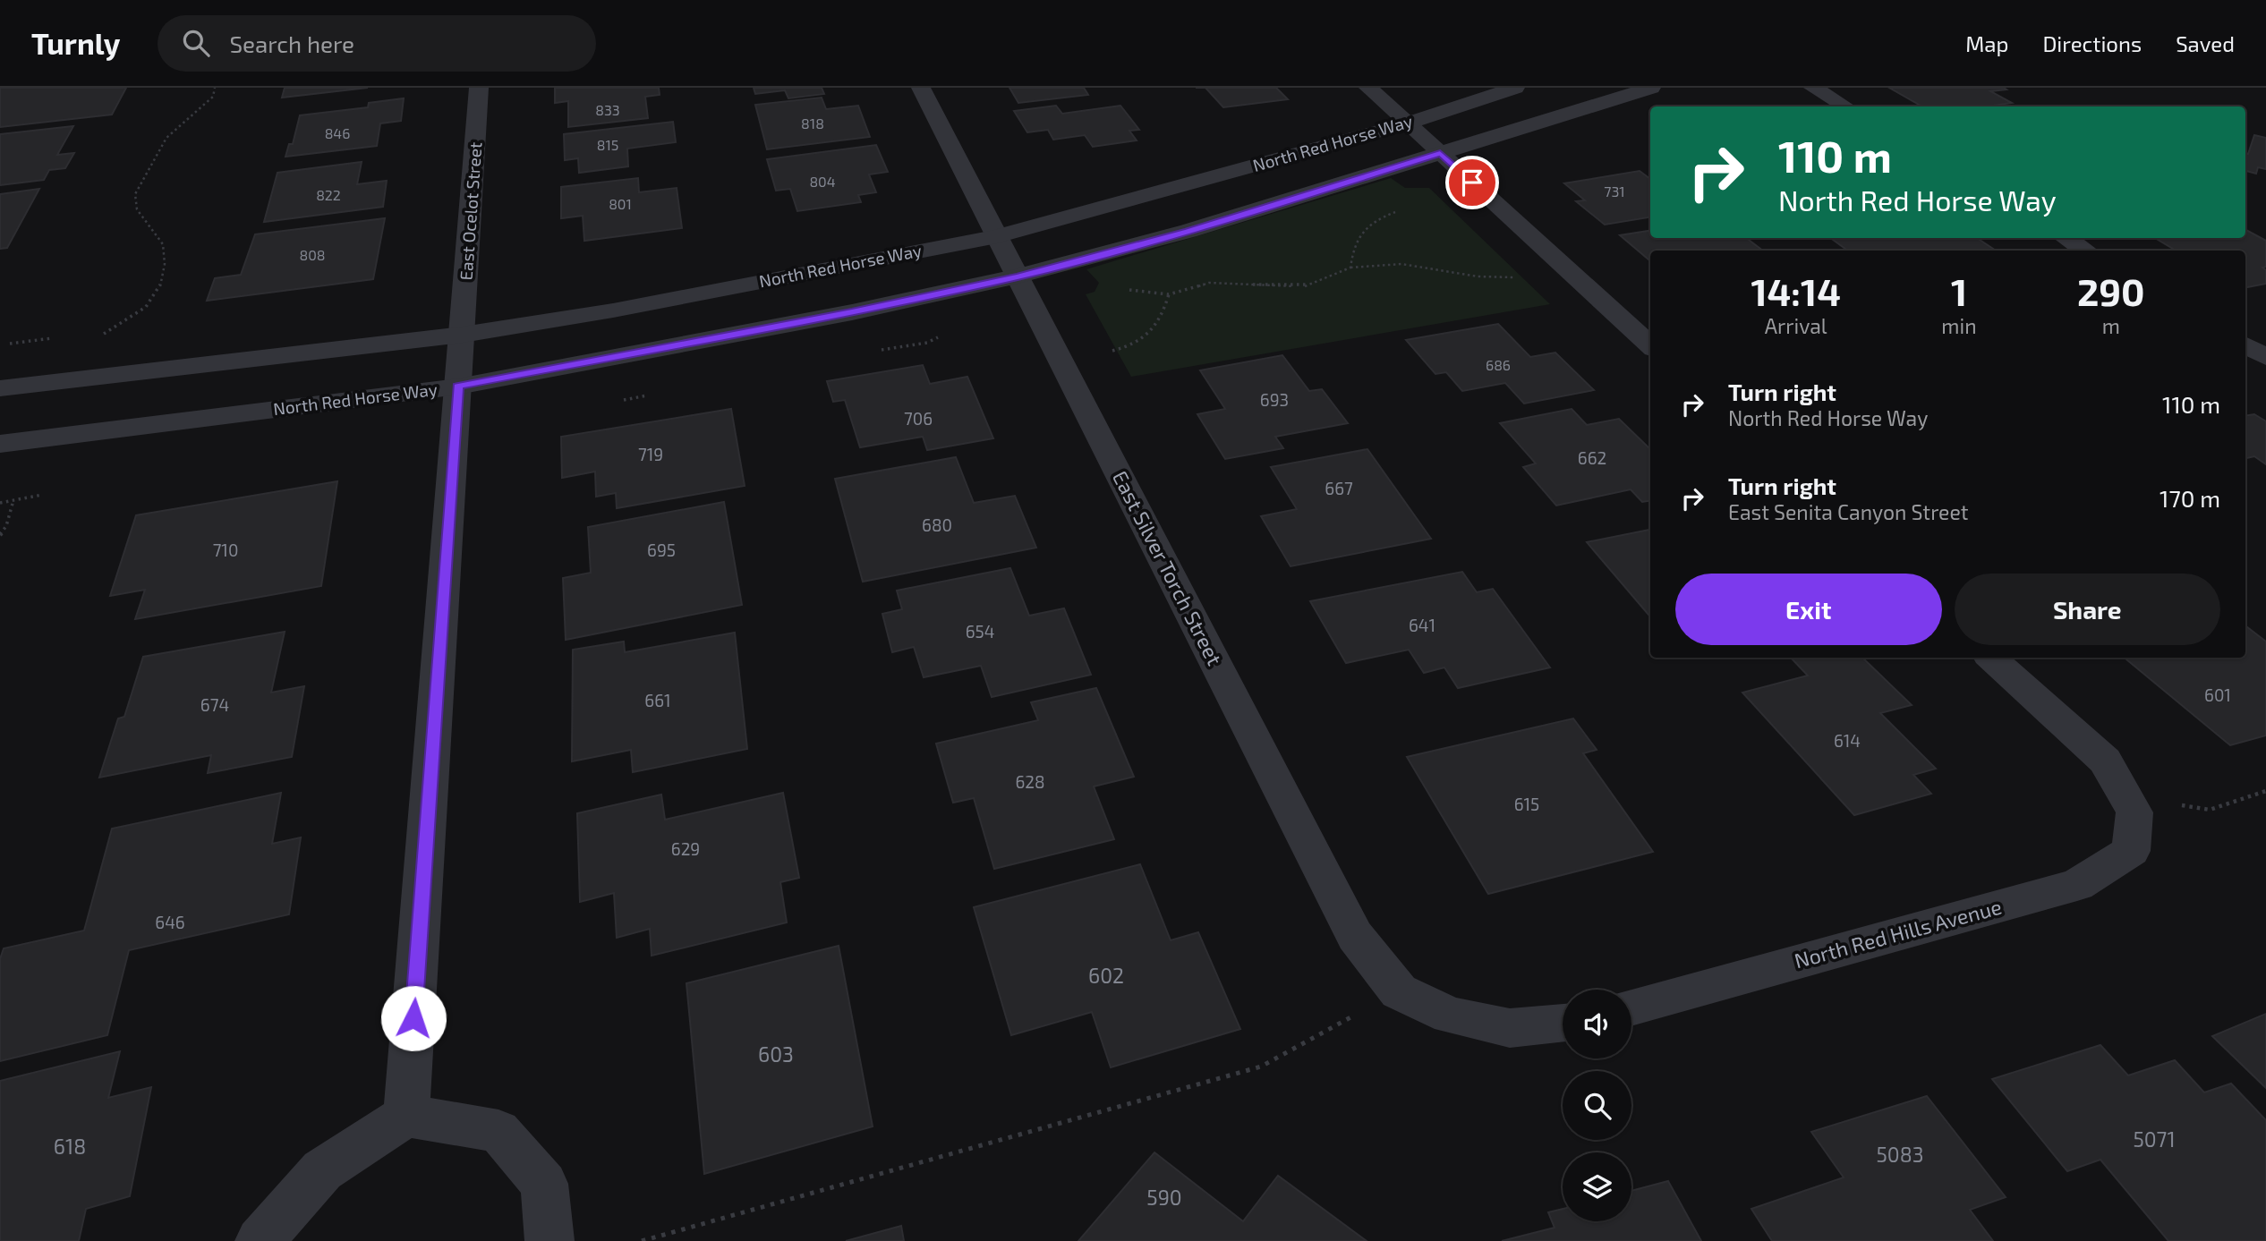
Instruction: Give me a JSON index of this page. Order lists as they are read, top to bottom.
{
  "streets": {
    "street": [
      "North Red Horse Way",
      "East Ocelot Street",
      "East Silver Torch Street",
      "North Red Hills Avenue"
    ]
  },
  "crossings": [
    ["North Red Horse Way", "East Ocelot Street"],
    ["North Red Horse Way", "East Silver Torch Street"]
  ],
  "house_numbers": [
    "833",
    "818",
    "846",
    "815",
    "804",
    "731",
    "822",
    "801",
    "808",
    "686",
    "693",
    "706",
    "719",
    "662",
    "667",
    "680",
    "710",
    "695",
    "641",
    "654",
    "601",
    "661",
    "674",
    "614",
    "628",
    "615",
    "629",
    "646",
    "602",
    "603",
    "5071",
    "618",
    "5083",
    "590"
  ],
  "page": {
    "header": "Turnly",
    "search": "Search here",
    "nav": ["Map", "Directions", "Saved"],
    "turn": ["110 m", "North Red Horse Way"],
    "eta": [
      "14:14",
      "Arrival",
      "1",
      "min",
      "290",
      "m"
    ],
    "list": [
      {
        "name": "Turn right",
        "note": "North Red Horse Way",
        "value": "110 m"
      },
      {
        "name": "Turn right",
        "note": "East Senita Canyon Street",
        "value": "170 m"
      }
    ],
    "buttons": ["Exit", "Share"]
  }
}
